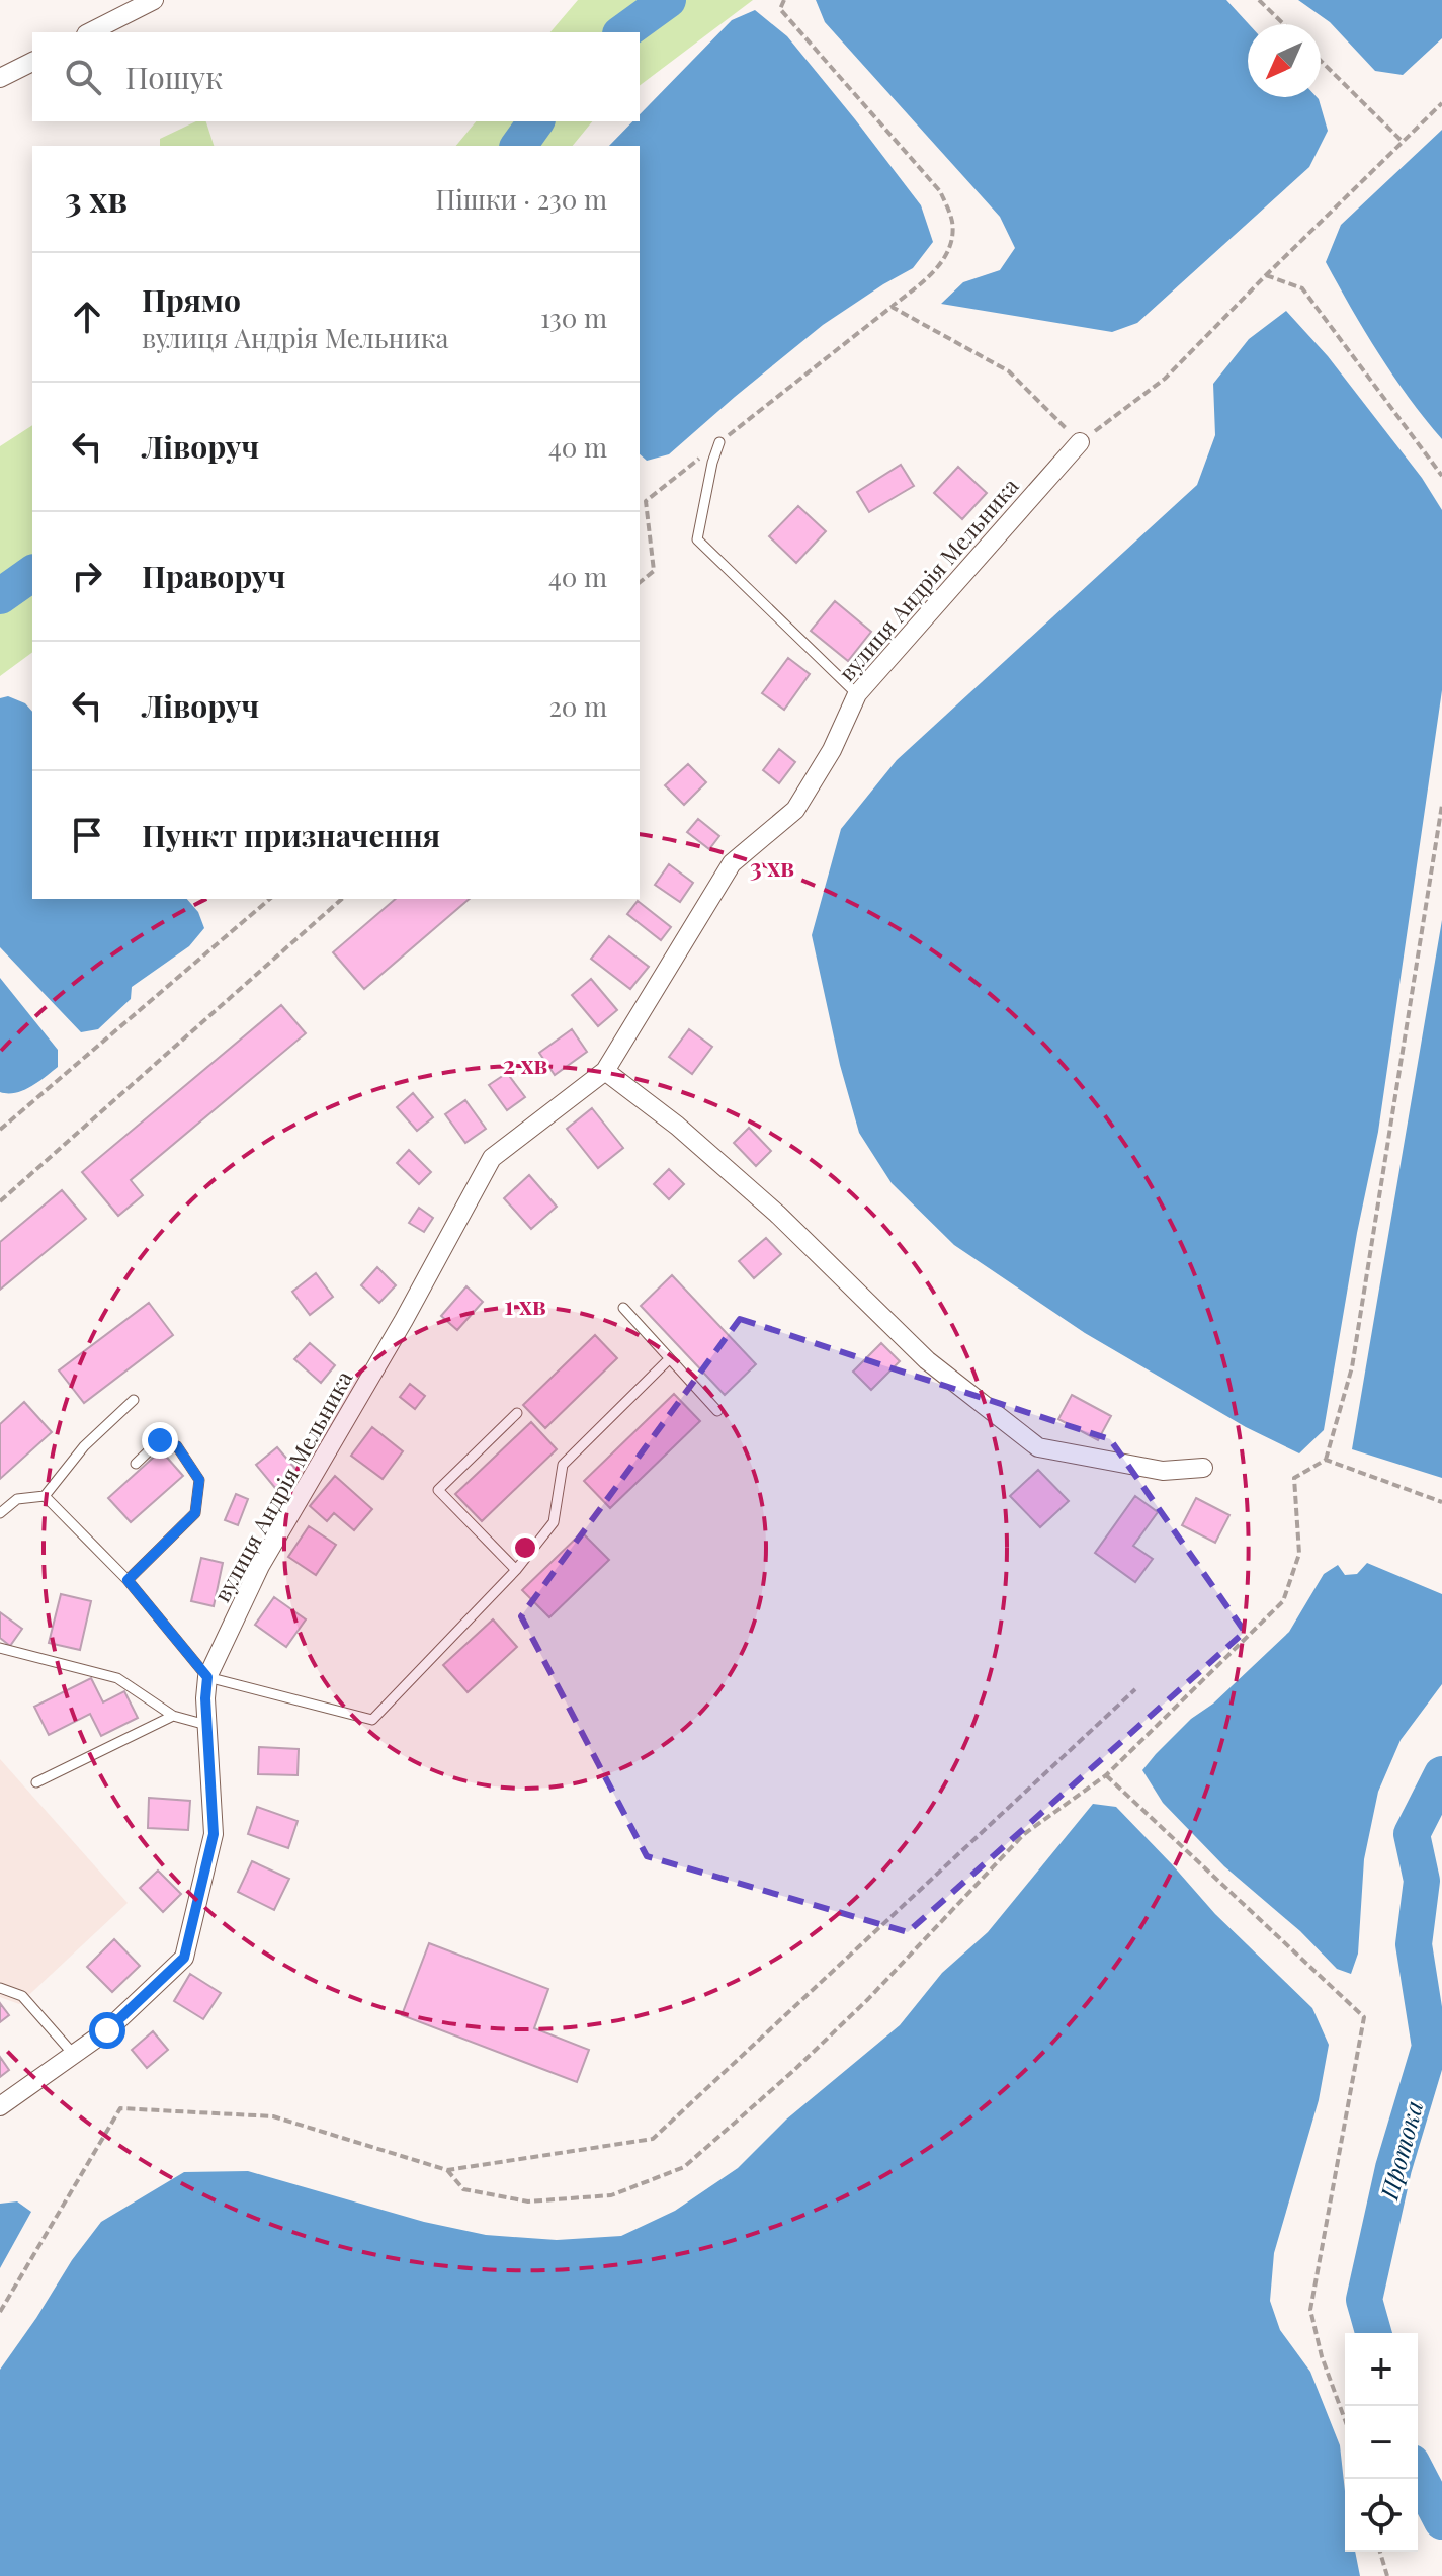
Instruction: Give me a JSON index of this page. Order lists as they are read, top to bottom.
{
  "streets": {
    "street": ["вулиця Андрія Мельника"]
  },
  "water": ["Протока"],
  "north": "bottom left",
  "page": {
    "search": "Пошук",
    "heading": ["3 хв", "Пішки · 230 m"],
    "list": [
      ["Прямо", "вулиця Андрія Мельника", "130 m"],
      ["Ліворуч", "40 m"],
      ["Праворуч", "40 m"],
      ["Ліворуч", "20 m"],
      "Пункт призначення"
    ],
    "map_buttons": ["+", "−"]
  },
  "rings": ["3 хв", "2 хв", "1 хв"]
}
